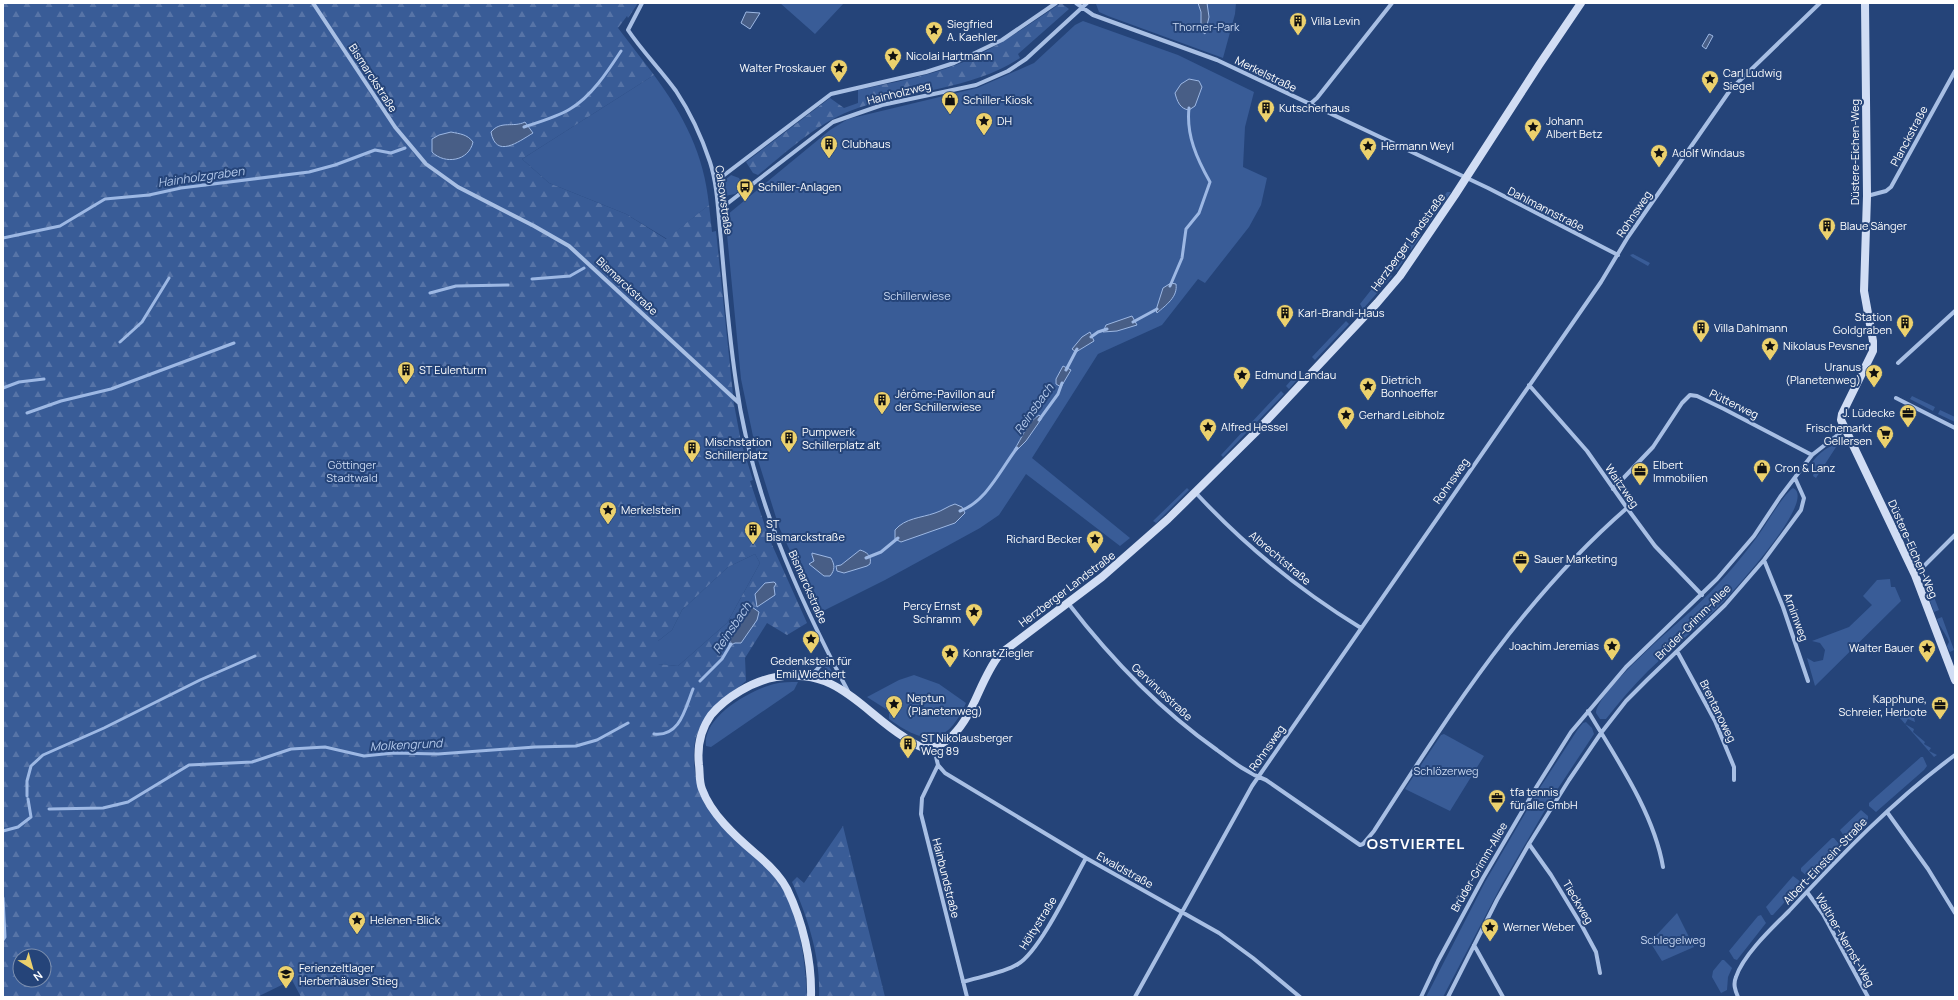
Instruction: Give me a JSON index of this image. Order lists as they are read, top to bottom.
{
  "streets": {
    "street": [
      "Merkelstraße",
      "Bismarckstraße",
      "Hainholzweg",
      "Planckstraße",
      "Düstere-Eichen-Weg",
      "Calsowstraße",
      "Dahlmannstraße",
      "Rohnsweg",
      "Herzberger Landstraße",
      "Pütterweg",
      "Waitzweg",
      "Albrechtstraße",
      "Arnimweg",
      "Brüder-Grimm-Allee",
      "Gervinusstraße",
      "Brentanoweg",
      "Albert-Einstein-Straße",
      "Ewaldstraße",
      "Hainbundstraße",
      "Tieckweg",
      "Höltystraße",
      "Walther-Nernst-Weg"
    ]
  },
  "crossings": [
    ["Merkelstraße", "Hainholzweg"],
    ["Merkelstraße", "Dahlmannstraße"],
    ["Merkelstraße", "Herzberger Landstraße"],
    ["Bismarckstraße", "Calsowstraße"],
    ["Hainholzweg", "Calsowstraße"],
    ["Planckstraße", "Düstere-Eichen-Weg"],
    ["Düstere-Eichen-Weg", "Brüder-Grimm-Allee"],
    ["Dahlmannstraße", "Rohnsweg"],
    ["Dahlmannstraße", "Herzberger Landstraße"],
    ["Rohnsweg", "Waitzweg"],
    ["Rohnsweg", "Albrechtstraße"],
    ["Rohnsweg", "Gervinusstraße"],
    ["Rohnsweg", "Ewaldstraße"],
    ["Herzberger Landstraße", "Albrechtstraße"],
    ["Herzberger Landstraße", "Gervinusstraße"],
    ["Pütterweg", "Waitzweg"],
    ["Pütterweg", "Brüder-Grimm-Allee"],
    ["Waitzweg", "Brüder-Grimm-Allee"],
    ["Arnimweg", "Brüder-Grimm-Allee"],
    ["Brüder-Grimm-Allee", "Brentanoweg"],
    ["Brüder-Grimm-Allee", "Tieckweg"],
    ["Albert-Einstein-Straße", "Walther-Nernst-Weg"],
    ["Ewaldstraße", "Hainbundstraße"],
    ["Ewaldstraße", "Höltystraße"],
    ["Hainbundstraße", "Höltystraße"]
  ],
  "districts": ["OSTVIERTEL"],
  "water": ["Hainholzgraben", "Reinsbach", "Molkengrund"],
  "parks": [
    "Thorner-Park",
    "Schillerwiese",
    "Göttinger Stadtwald",
    "Schlözerweg",
    "Schlegelweg"
  ],
  "places": {
    "building": [
      "Villa Levin",
      "Kutscherhaus",
      "Clubhaus",
      "Blaue Sänger",
      "Karl-Brandi-Haus",
      "Station Goldgraben",
      "Villa Dahlmann",
      "ST Eulenturm",
      "Jérôme-Pavillon auf der Schillerwiese",
      "Pumpwerk Schillerplatz alt",
      "Mischstation Schillerplatz",
      "ST Bismarckstraße",
      "ST Nikolausberger Weg 89"
    ],
    "place": [
      "Siegfried A. Kaehler",
      "Nicolai Hartmann",
      "Walter Proskauer",
      "Carl Ludwig Siegel",
      "DH",
      "Johann Albert Betz",
      "Hermann Weyl",
      "Adolf Windaus",
      "Nikolaus Pevsner",
      "Uranus (Planetenweg)",
      "Edmund Landau",
      "Dietrich Bonhoeffer",
      "Gerhard Leibholz",
      "Alfred Hessel",
      "Merkelstein",
      "Richard Becker",
      "Percy Ernst Schramm",
      "Gedenkstein für Emil Wiechert",
      "Joachim Jeremias",
      "Walter Bauer",
      "Konrat Ziegler",
      "Neptun (Planetenweg)",
      "Helenen-Blick",
      "Werner Weber"
    ],
    "shop": ["Schiller-Kiosk", "Cron & Lanz"],
    "bus stop": ["Schiller-Anlagen"],
    "office": [
      "J. Lüdecke",
      "Elbert Immobilien",
      "Sauer Marketing",
      "Kapphune, Schreier, Herbote",
      "tfa tennis für alle GmbH"
    ],
    "supermarket": ["Frischemarkt Gellersen"],
    "school or university": ["Ferienzeltlager Herberhäuser Stieg"]
  },
  "north": "bottom right"
}
